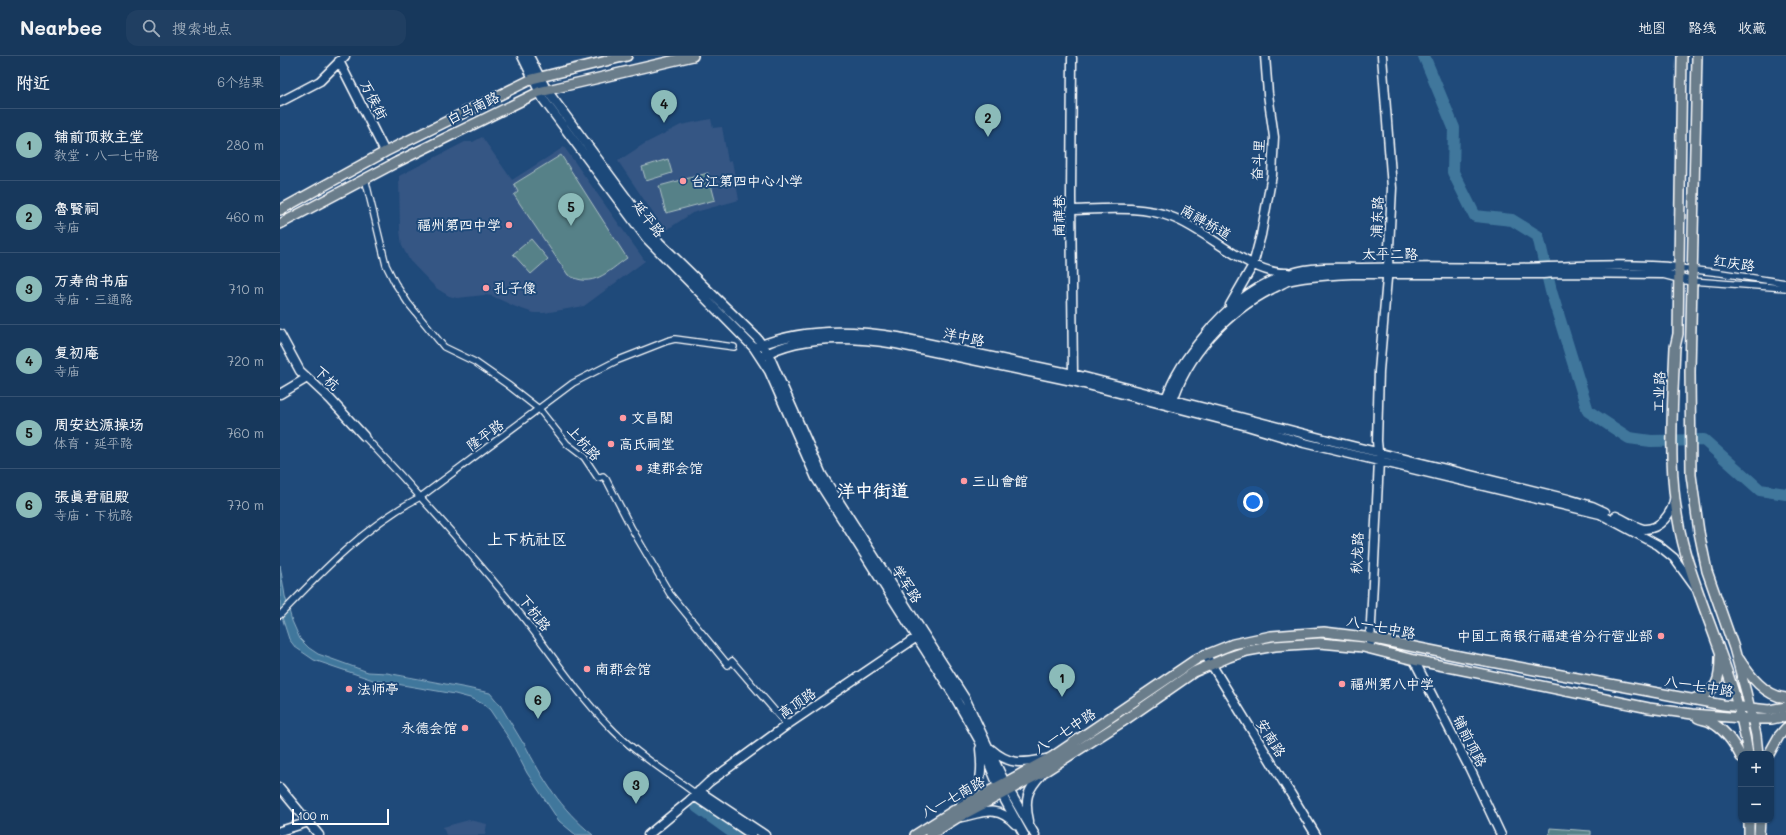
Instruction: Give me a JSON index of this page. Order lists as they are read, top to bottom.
{
  "streets": {
    "main road": [
      "白马南路",
      "工业路",
      "八一七中路",
      "八一七南路"
    ],
    "street": [
      "万侯街",
      "奋斗里",
      "南禅巷",
      "浦东路",
      "延平路",
      "南禅桥道",
      "太平二路",
      "红庆路",
      "洋中路",
      "下杭",
      "隆平路",
      "上杭路",
      "秋龙路",
      "学军路",
      "下杭路",
      "高顶路",
      "安南路",
      "铺前顶路"
    ]
  },
  "crossings": [
    ["白马南路", "延平路"],
    ["白马南路", "上杭路"],
    ["奋斗里", "南禅桥道"],
    ["奋斗里", "太平二路"],
    ["南禅巷", "南禅桥道"],
    ["南禅巷", "洋中路"],
    ["浦东路", "太平二路"],
    ["浦东路", "秋龙路"],
    ["延平路", "洋中路"],
    ["延平路", "学军路"],
    ["南禅桥道", "太平二路"],
    ["太平二路", "红庆路"],
    ["太平二路", "洋中路"],
    ["太平二路", "工业路"],
    ["红庆路", "工业路"],
    ["洋中路", "学军路"],
    ["下杭", "下杭路"],
    ["工业路", "八一七中路"],
    ["隆平路", "上杭路"],
    ["隆平路", "下杭路"],
    ["上杭路", "高顶路"],
    ["秋龙路", "八一七中路"],
    ["学军路", "八一七中路"],
    ["学军路", "高顶路"],
    ["学军路", "八一七南路"],
    ["下杭路", "高顶路"],
    ["八一七中路", "安南路"],
    ["八一七中路", "铺前顶路"],
    ["八一七中路", "八一七南路"]
  ],
  "districts": ["洋中街道", "上下杭社区"],
  "places": [
    "台江第四中心小学",
    "福州第四中学",
    "孔子像",
    "文昌閣",
    "高氏祠堂",
    "建郡会馆",
    "三山會館",
    "中国工商银行福建省分行营业部",
    "南郡会馆",
    "福州第八中学",
    "法师亭",
    "永德会馆"
  ],
  "scale_bar": "100 m",
  "page": {
    "header": "Nearbee",
    "search": "搜索地点",
    "nav": ["地图", "路线", "收藏"],
    "heading": ["附近", "6个结果"],
    "pins": [
      "4",
      "2",
      "5",
      "1",
      "6",
      "3"
    ],
    "list": [
      {
        "mark": "1",
        "name": "铺前顶救主堂",
        "note": "教堂 · 八一七中路",
        "value": "280 m"
      },
      {
        "mark": "2",
        "name": "魯賢祠",
        "note": "寺庙",
        "value": "460 m"
      },
      {
        "mark": "3",
        "name": "万寿尚书庙",
        "note": "寺庙 · 三通路",
        "value": "710 m"
      },
      {
        "mark": "4",
        "name": "复初庵",
        "note": "寺庙",
        "value": "720 m"
      },
      {
        "mark": "5",
        "name": "周安达源操场",
        "note": "体育 · 延平路",
        "value": "760 m"
      },
      {
        "mark": "6",
        "name": "張真君祖殿",
        "note": "寺庙 · 下杭路",
        "value": "770 m"
      }
    ],
    "map_buttons": ["+", "−"],
    "scale": "100 m"
  }
}
